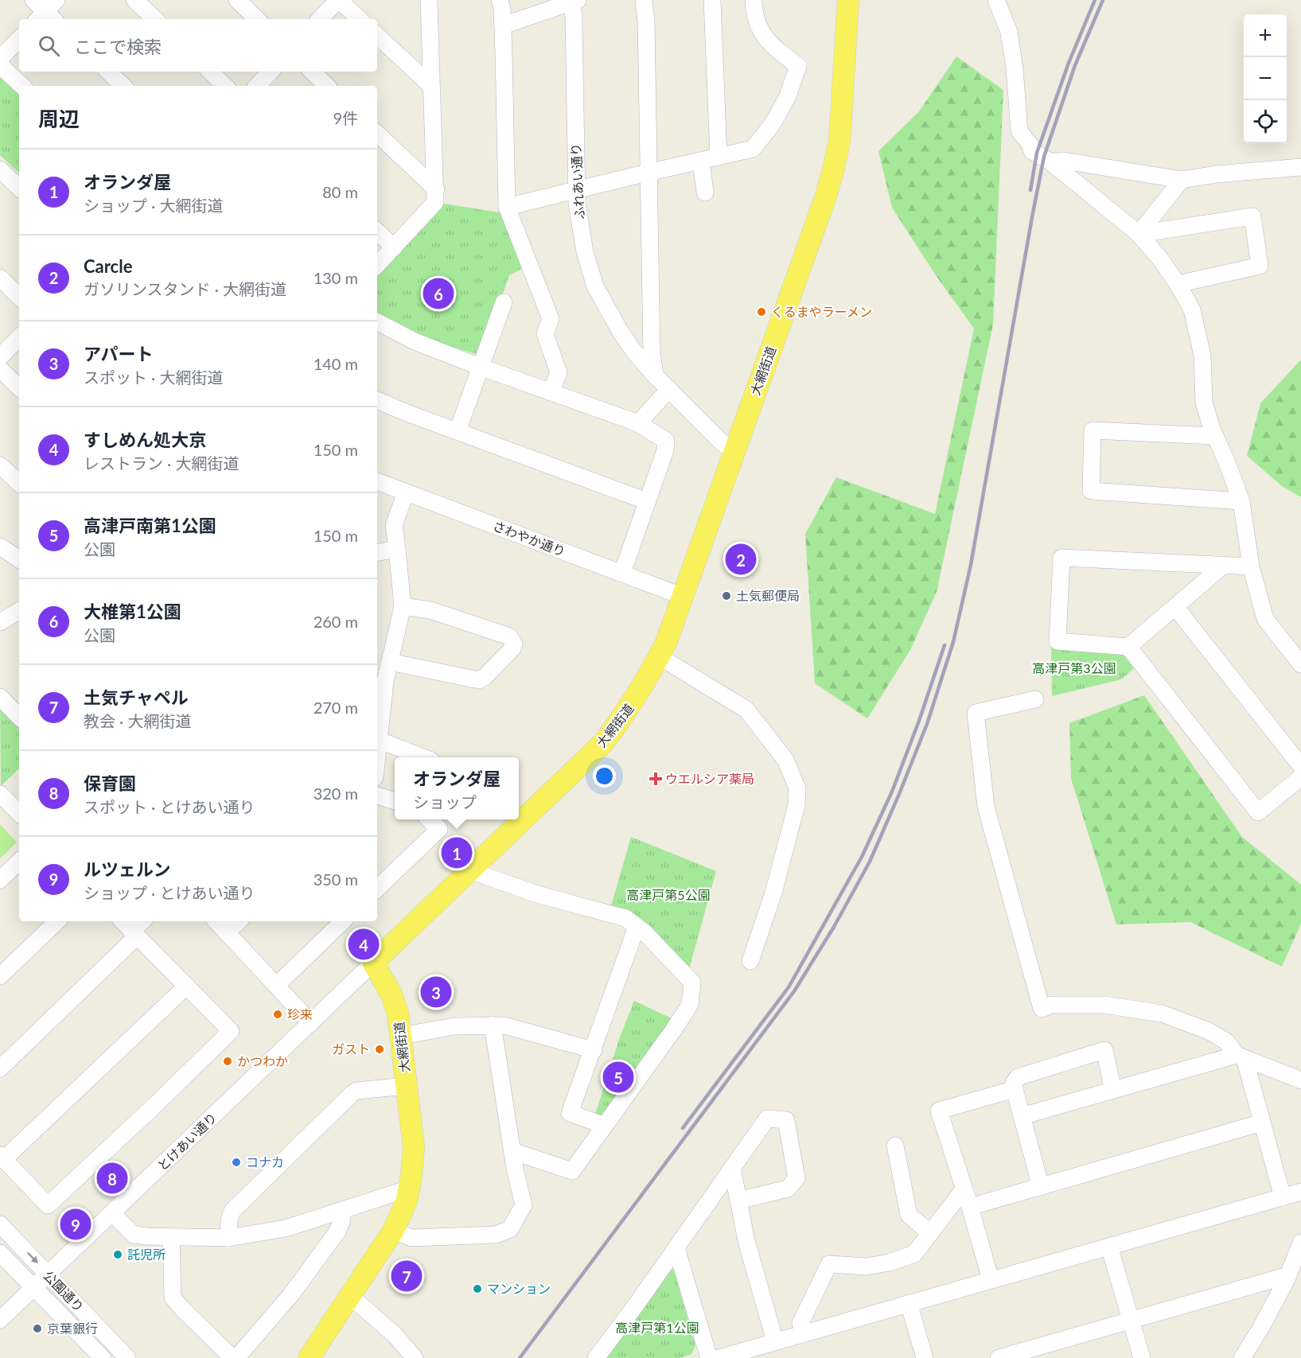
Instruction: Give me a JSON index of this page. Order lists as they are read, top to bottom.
{
  "streets": {
    "main road": ["大網街道"],
    "street": [
      "ふれあい通り",
      "さわやか通り",
      "とけあい通り",
      "公園通り"
    ]
  },
  "crossings": [
    ["ふれあい通り", "大網街道"],
    ["大網街道", "さわやか通り"],
    ["大網街道", "とけあい通り"],
    ["とけあい通り", "公園通り"]
  ],
  "parks": ["高津戸第3公園", "高津戸第5公園", "高津戸第1公園"],
  "places": {
    "other": [
      "くるまやラーメン",
      "土気郵便局",
      "珍来",
      "ガスト",
      "かつわか",
      "コナカ",
      "託児所",
      "マンション",
      "京葉銀行"
    ],
    "health": ["ウエルシア薬局"]
  },
  "page": {
    "map_buttons": ["+", "−"],
    "search": "ここで検索",
    "heading": ["周辺", "9件"],
    "list": [
      {
        "mark": "1",
        "name": "オランダ屋",
        "note": "ショップ · 大網街道",
        "value": "80 m"
      },
      {
        "mark": "2",
        "name": "Carcle",
        "note": "ガソリンスタンド · 大網街道",
        "value": "130 m"
      },
      {
        "mark": "3",
        "name": "アパート",
        "note": "スポット · 大網街道",
        "value": "140 m"
      },
      {
        "mark": "4",
        "name": "すしめん処大京",
        "note": "レストラン · 大網街道",
        "value": "150 m"
      },
      {
        "mark": "5",
        "name": "高津戸南第1公園",
        "note": "公園",
        "value": "150 m"
      },
      {
        "mark": "6",
        "name": "大椎第1公園",
        "note": "公園",
        "value": "260 m"
      },
      {
        "mark": "7",
        "name": "土気チャペル",
        "note": "教会 · 大網街道",
        "value": "270 m"
      },
      {
        "mark": "8",
        "name": "保育園",
        "note": "スポット · とけあい通り",
        "value": "320 m"
      },
      {
        "mark": "9",
        "name": "ルツェルン",
        "note": "ショップ · とけあい通り",
        "value": "350 m"
      }
    ],
    "pins": [
      "6",
      "2",
      "1",
      "4",
      "3",
      "5",
      "8",
      "9",
      "7"
    ],
    "popup": ["オランダ屋", "ショップ"]
  }
}
